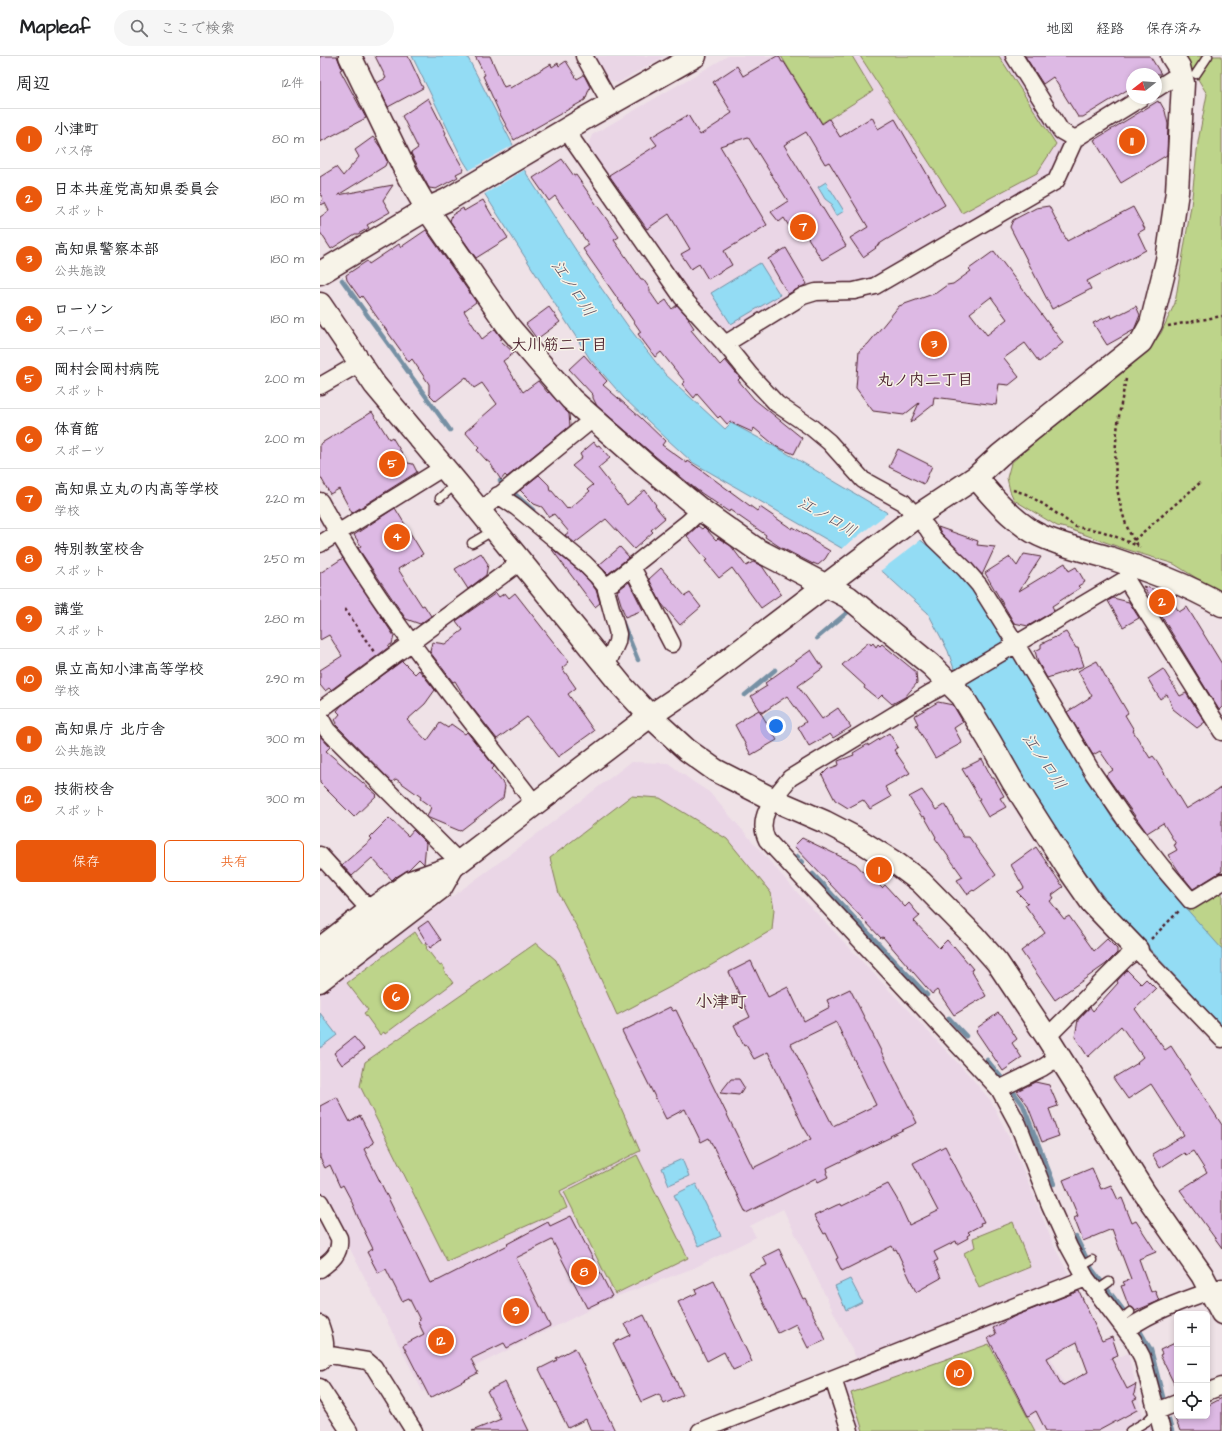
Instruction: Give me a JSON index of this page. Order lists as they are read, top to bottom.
{
  "districts": ["大川筋二丁目", "丸ノ内二丁目", "小津町"],
  "water": ["江ノ口川"],
  "north": "left",
  "page": {
    "header": "Mapleaf",
    "search": "ここで検索",
    "nav": ["地図", "経路", "保存済み"],
    "heading": ["周辺", "12件"],
    "list": [
      {
        "mark": "1",
        "name": "小津町",
        "note": "バス停",
        "value": "80 m"
      },
      {
        "mark": "2",
        "name": "日本共産党高知県委員会",
        "note": "スポット",
        "value": "180 m"
      },
      {
        "mark": "3",
        "name": "高知県警察本部",
        "note": "公共施設",
        "value": "180 m"
      },
      {
        "mark": "4",
        "name": "ローソン",
        "note": "スーパー",
        "value": "180 m"
      },
      {
        "mark": "5",
        "name": "岡村会岡村病院",
        "note": "スポット",
        "value": "200 m"
      },
      {
        "mark": "6",
        "name": "体育館",
        "note": "スポーツ",
        "value": "200 m"
      },
      {
        "mark": "7",
        "name": "高知県立丸の内高等学校",
        "note": "学校",
        "value": "220 m"
      },
      {
        "mark": "8",
        "name": "特別教室校舎",
        "note": "スポット",
        "value": "250 m"
      },
      {
        "mark": "9",
        "name": "講堂",
        "note": "スポット",
        "value": "280 m"
      },
      {
        "mark": "10",
        "name": "県立高知小津高等学校",
        "note": "学校",
        "value": "290 m"
      },
      {
        "mark": "11",
        "name": "高知県庁 北庁舎",
        "note": "公共施設",
        "value": "300 m"
      },
      {
        "mark": "12",
        "name": "技術校舎",
        "note": "スポット",
        "value": "300 m"
      }
    ],
    "pins": [
      "11",
      "7",
      "3",
      "5",
      "4",
      "2",
      "1",
      "6",
      "8",
      "9",
      "12",
      "10"
    ],
    "buttons": ["保存", "共有"],
    "map_buttons": ["+", "−"]
  }
}
